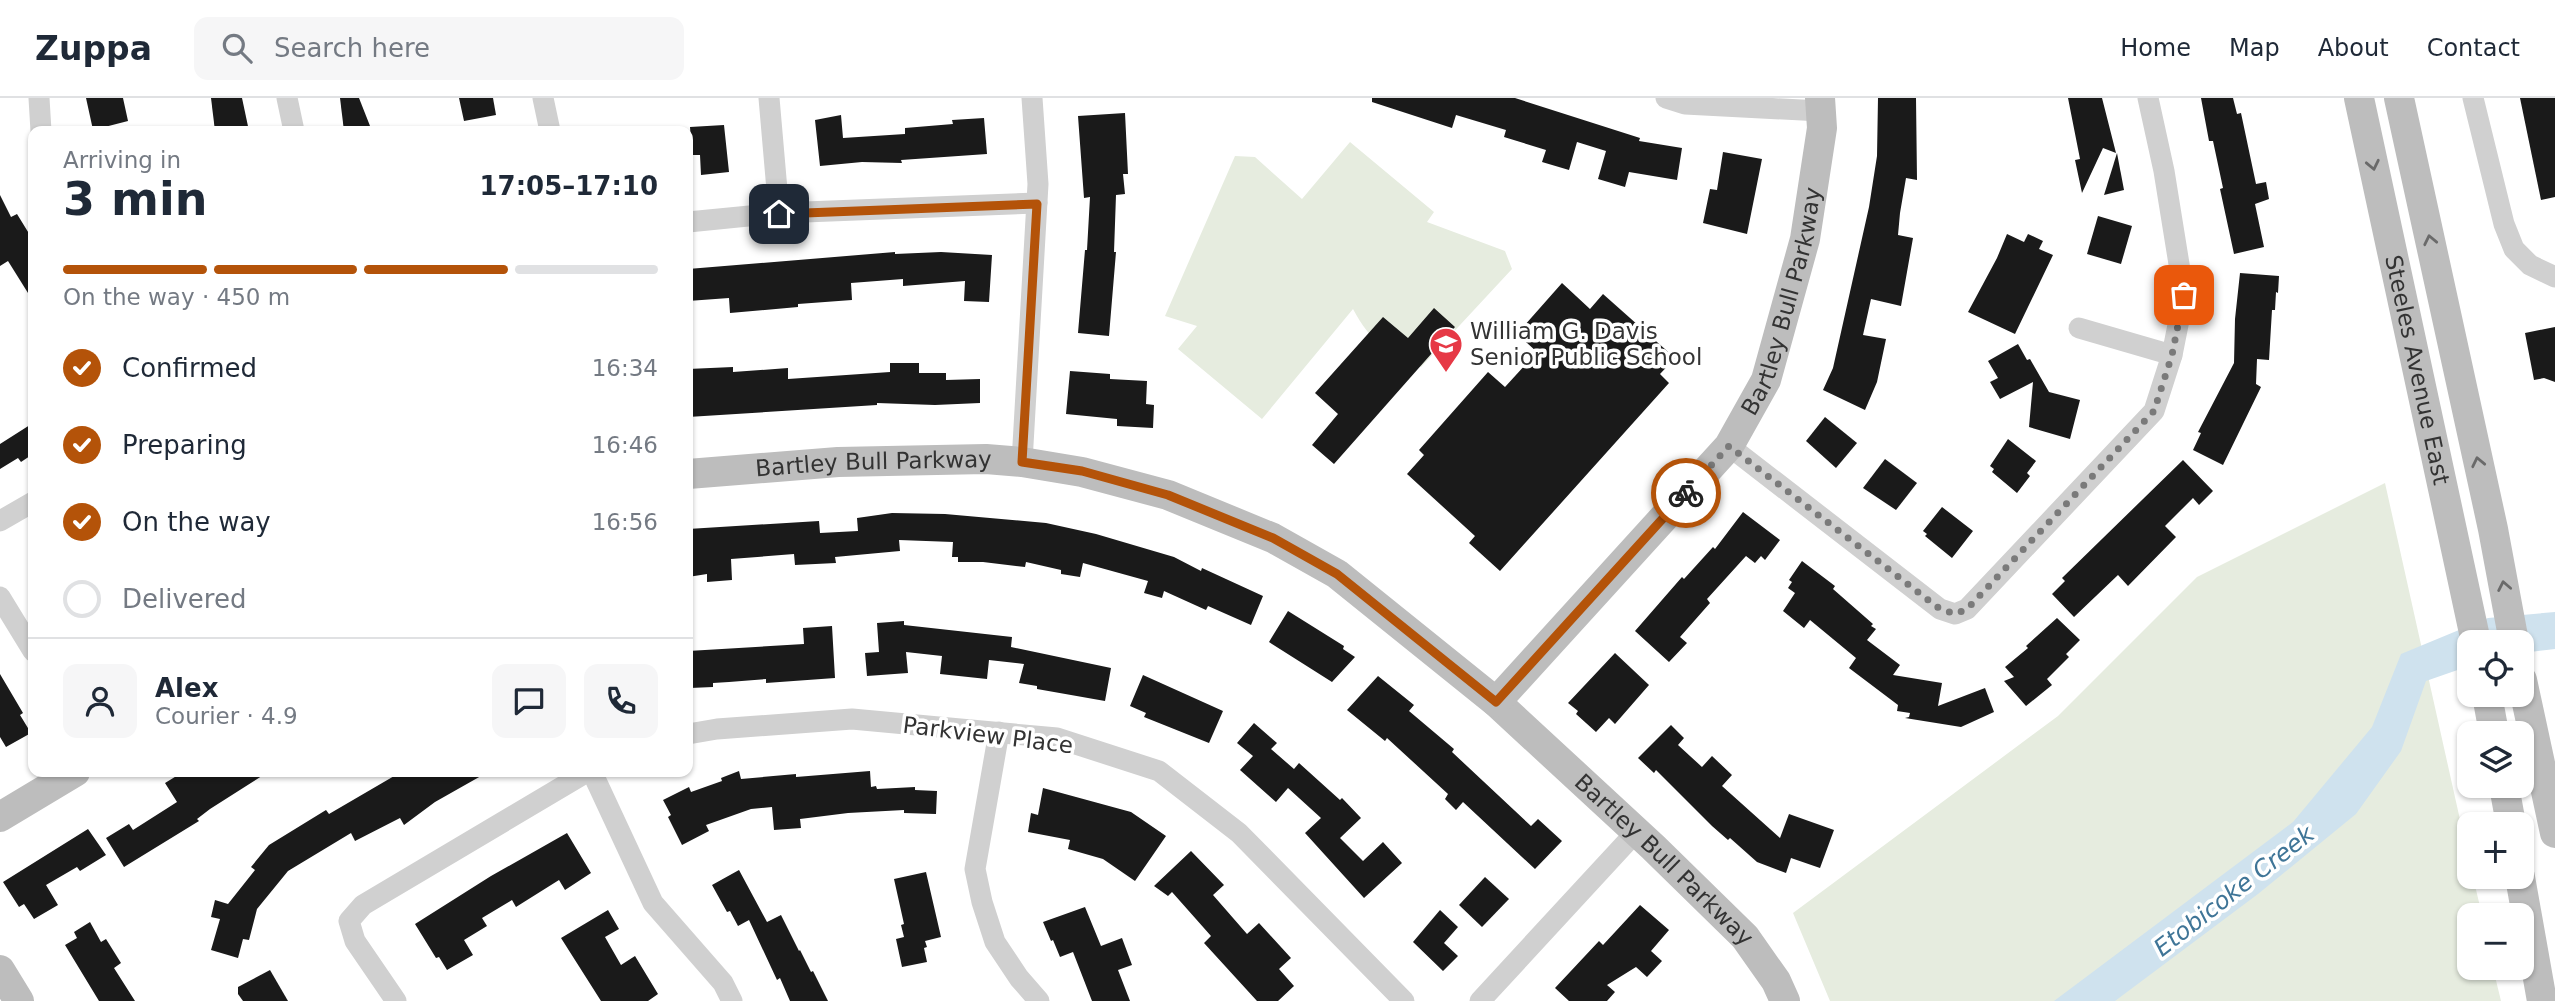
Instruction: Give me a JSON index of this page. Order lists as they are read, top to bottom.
{
  "streets": {
    "street": ["Bartley Bull Parkway", "Steeles Avenue East", "Parkview Place"]
  },
  "water": ["Etobicoke Creek"],
  "places": {
    "school or university": ["William G. Davis Senior Public School"]
  },
  "page": {
    "header": "Zuppa",
    "search": "Search here",
    "nav": [
      "Home",
      "Map",
      "About",
      "Contact"
    ],
    "heading": ["3 min", "Arriving in", "17:05–17:10"],
    "panel": ["Alex", "Courier · 4.9"],
    "bar": "On the way · 450 m",
    "list": [
      ["Confirmed", "16:34"],
      ["Preparing", "16:46"],
      ["On the way", "16:56"],
      "Delivered"
    ],
    "map_buttons": ["+", "−"]
  }
}
